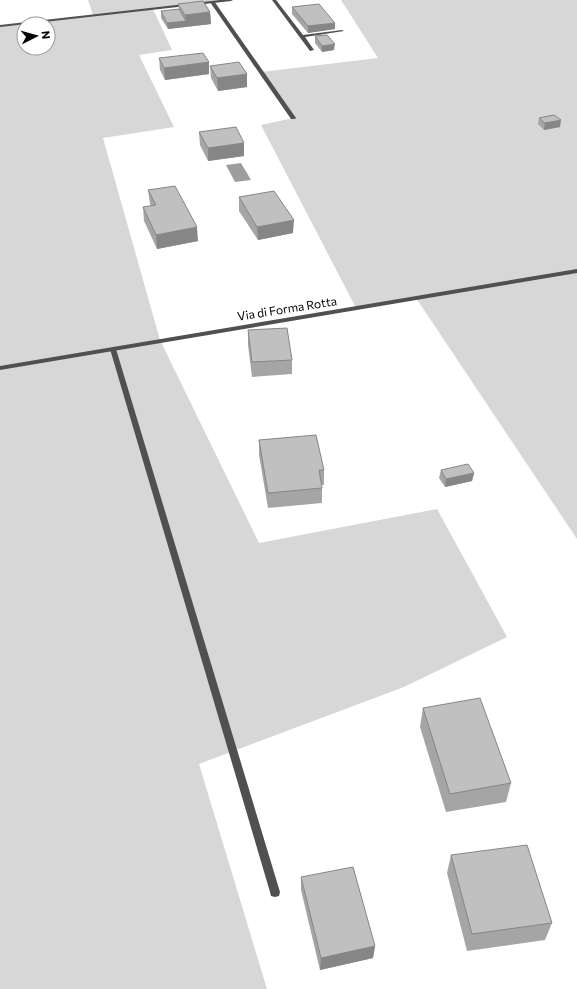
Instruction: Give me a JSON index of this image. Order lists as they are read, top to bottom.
{
  "streets": {
    "street": ["Via di Forma Rotta"]
  },
  "north": "right"
}
